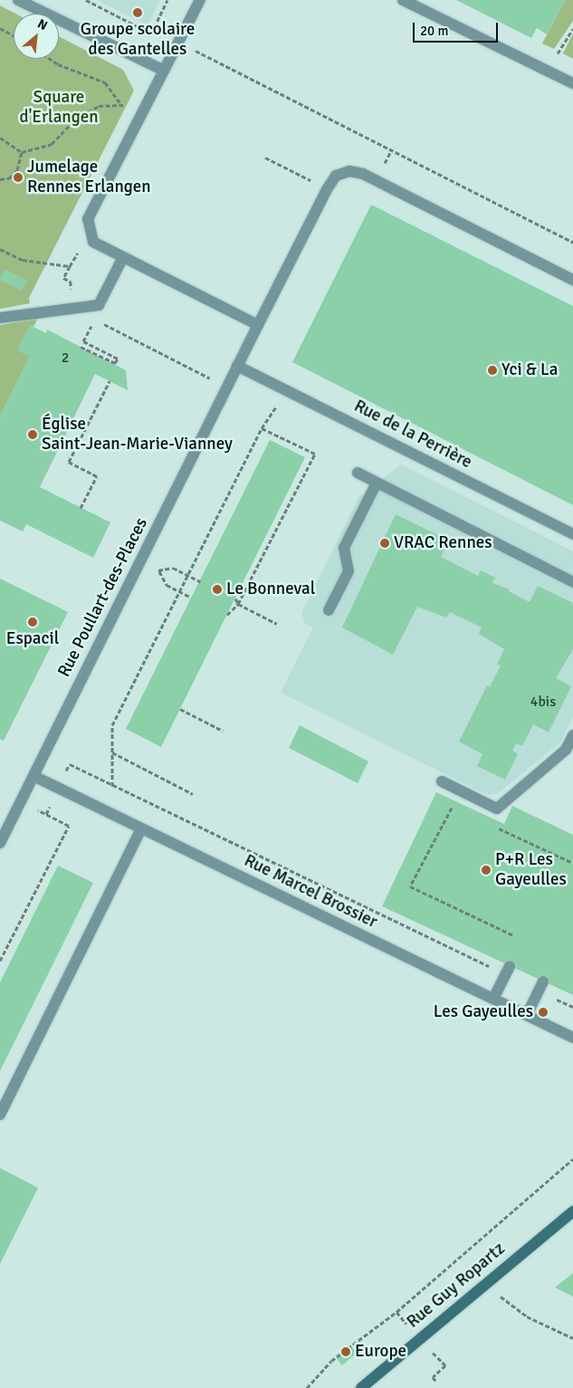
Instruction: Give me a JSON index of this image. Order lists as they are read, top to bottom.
{
  "streets": {
    "street": [
      "Rue de la Perrière",
      "Rue Poullart-des-Places",
      "Rue Marcel Brossier",
      "Rue Guy Ropartz"
    ]
  },
  "crossings": [
    ["Rue de la Perrière", "Rue Poullart-des-Places"],
    ["Rue Poullart-des-Places", "Rue Marcel Brossier"]
  ],
  "parks": ["Square d'Erlangen"],
  "places": [
    "Groupe scolaire des Gantelles",
    "Jumelage Rennes Erlangen",
    "Yci & La",
    "Église Saint-Jean-Marie-Vianney",
    "VRAC Rennes",
    "Le Bonneval",
    "Espacil",
    "P+R Les Gayeulles",
    "Les Gayeulles",
    "Europe"
  ],
  "house_numbers": ["2", "4bis"],
  "scale_bar": "20 m",
  "north": "top right"
}
